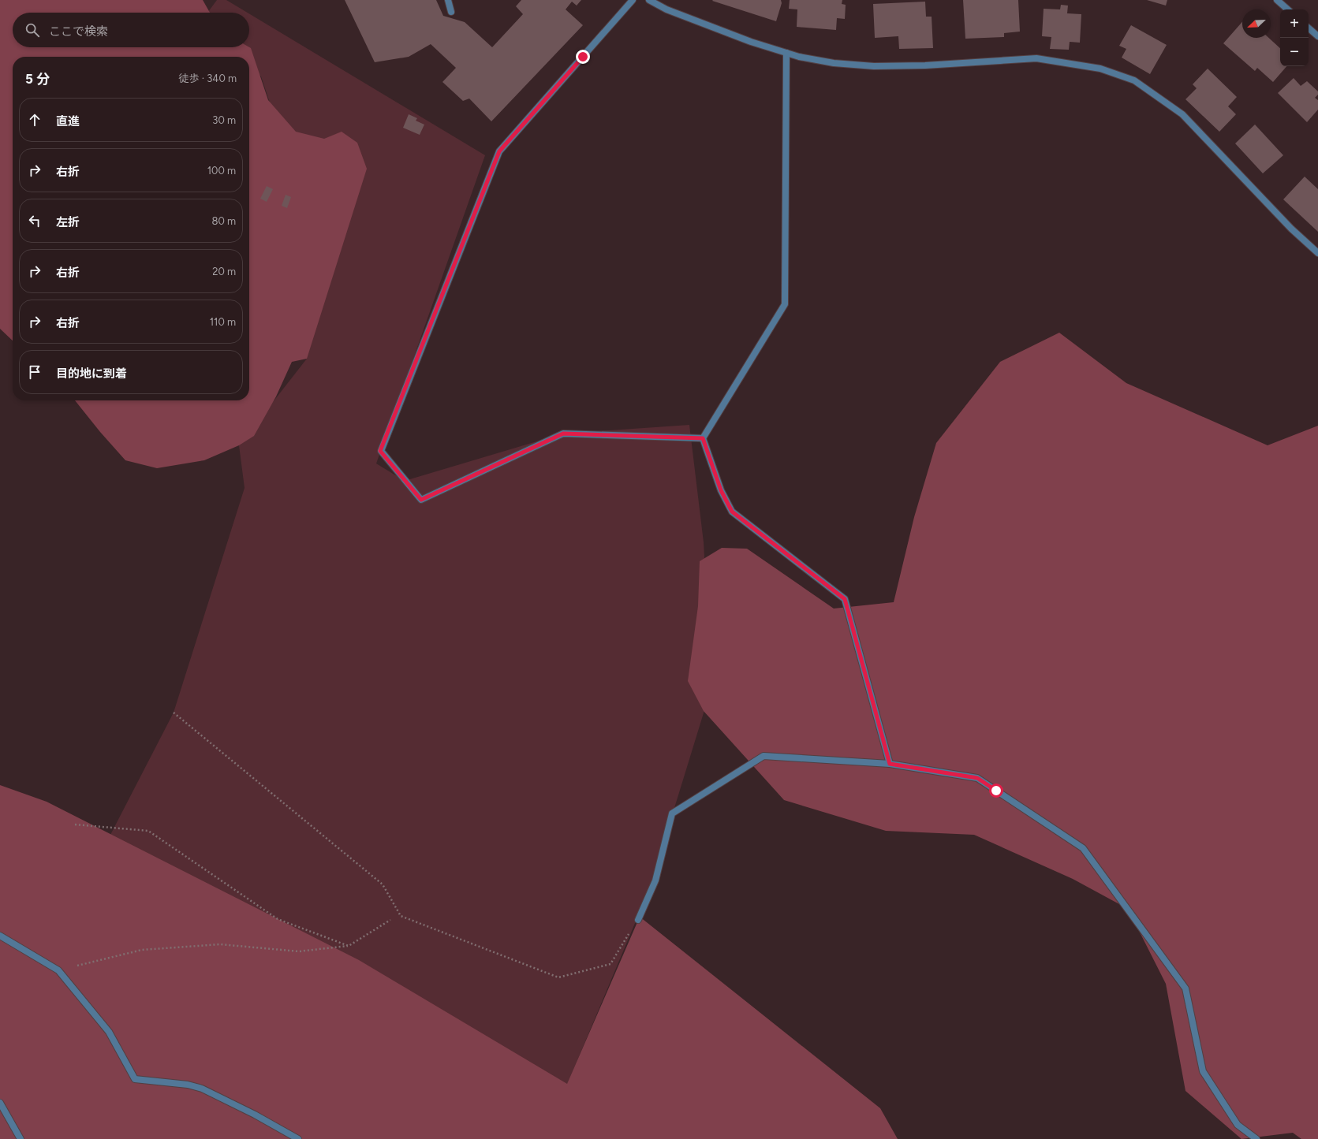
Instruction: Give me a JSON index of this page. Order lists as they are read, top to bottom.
{
  "north": "bottom left",
  "page": {
    "map_buttons": ["+", "−"],
    "search": "ここで検索",
    "heading": ["5 分", "徒歩 · 340 m"],
    "list": [
      ["直進", "30 m"],
      ["右折", "100 m"],
      ["左折", "80 m"],
      ["右折", "20 m"],
      ["右折", "110 m"],
      "目的地に到着"
    ]
  }
}
